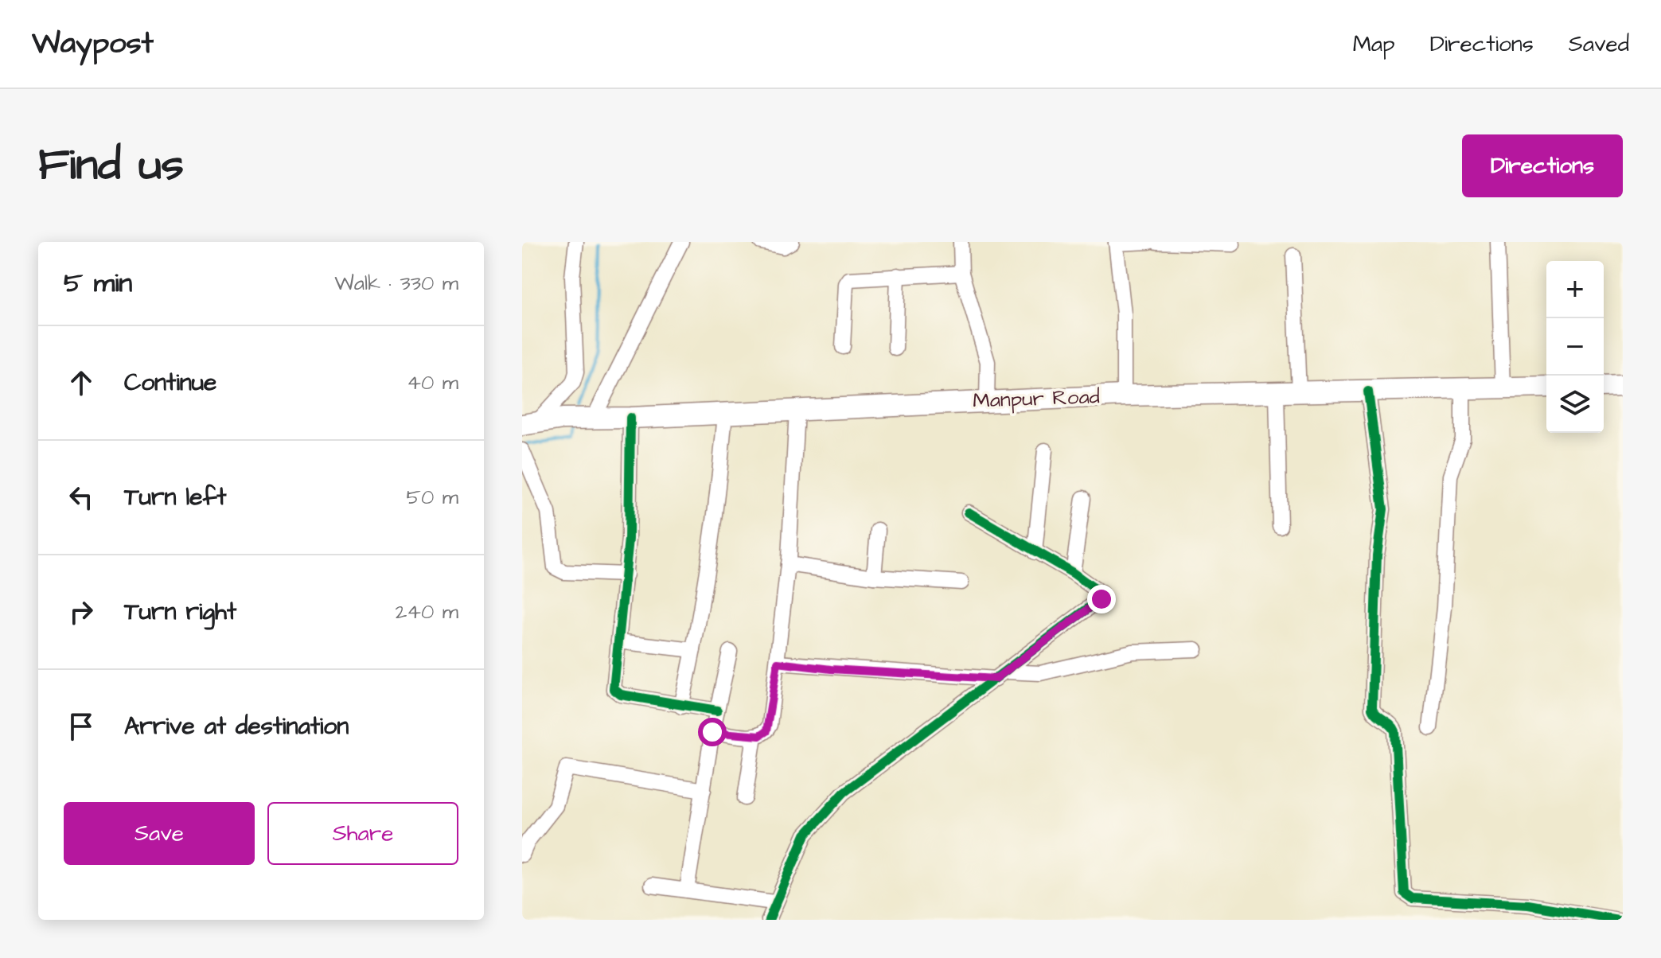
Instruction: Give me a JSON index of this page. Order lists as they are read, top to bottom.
{
  "streets": {
    "highway": ["Manpur Road"]
  },
  "page": {
    "header": "Waypost",
    "nav": ["Map", "Directions", "Saved"],
    "title": "Find us",
    "buttons": [
      "Directions",
      ["Save", "Share"]
    ],
    "heading": ["5 min", "Walk · 330 m"],
    "map_buttons": ["+", "−"],
    "list": [
      ["Continue", "40 m"],
      ["Turn left", "50 m"],
      ["Turn right", "240 m"],
      "Arrive at destination"
    ]
  }
}
